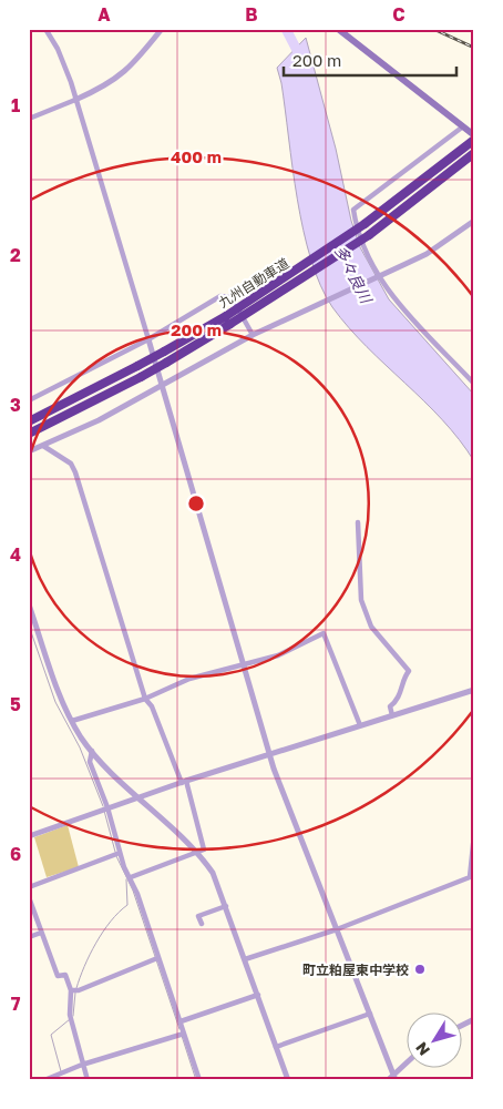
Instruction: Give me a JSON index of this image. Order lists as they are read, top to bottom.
{
  "streets": {
    "highway": ["九州自動車道"]
  },
  "water": ["多々良川"],
  "places": ["町立粕屋東中学校"],
  "scale_bar": "200 m",
  "north": "bottom left",
  "grid": {
    "columns": ["A", "B", "C"],
    "rows": [
      "1",
      "2",
      "3",
      "4",
      "5",
      "6",
      "7"
    ]
  },
  "rings": ["400 m", "200 m"]
}
